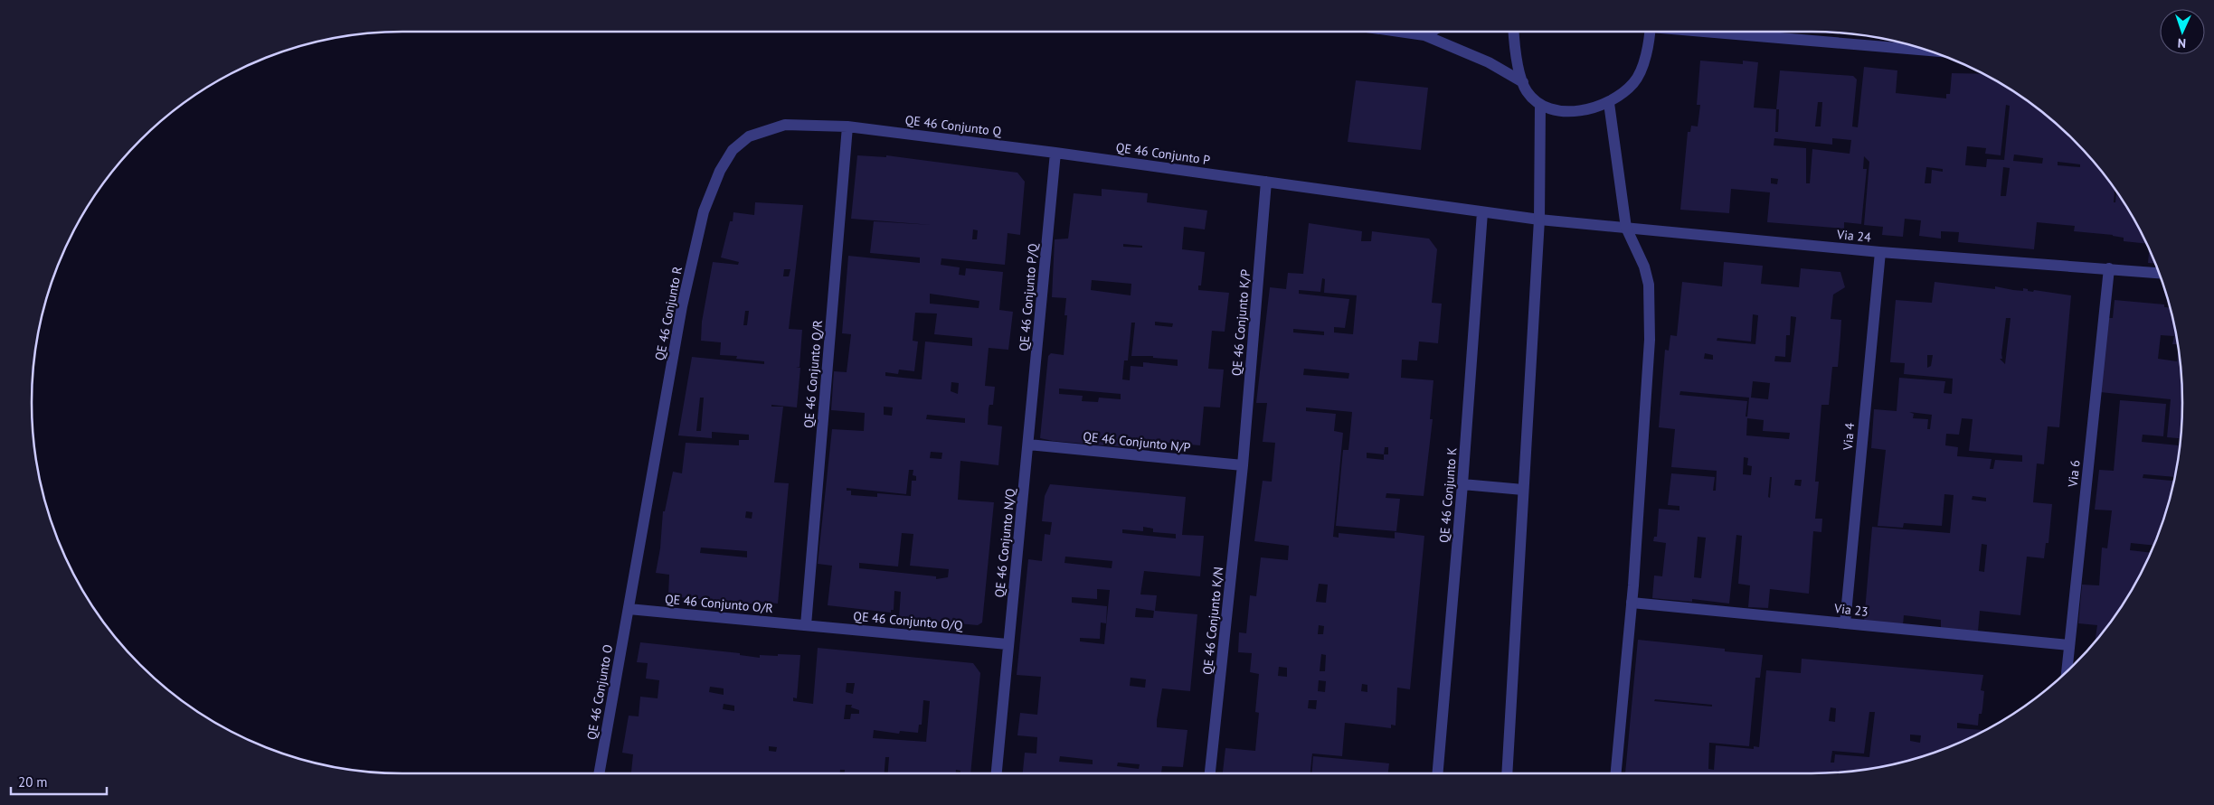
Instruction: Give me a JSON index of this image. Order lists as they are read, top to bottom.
{
  "streets": {
    "street": [
      "QE 46 Conjunto Q",
      "QE 46 Conjunto P",
      "Via 24",
      "QE 46 Conjunto P/Q",
      "QE 46 Conjunto R",
      "QE 46 Conjunto K/P",
      "QE 46 Conjunto Q/R",
      "Via 4",
      "QE 46 Conjunto N/P",
      "Via 6",
      "QE 46 Conjunto K",
      "QE 46 Conjunto N/Q",
      "QE 46 Conjunto O/R",
      "Via 23",
      "QE 46 Conjunto O/Q",
      "QE 46 Conjunto K/N",
      "QE 46 Conjunto O"
    ]
  },
  "crossings": [
    ["QE 46 Conjunto Q", "QE 46 Conjunto P"],
    ["QE 46 Conjunto Q", "QE 46 Conjunto P/Q"],
    ["QE 46 Conjunto Q", "QE 46 Conjunto R"],
    ["QE 46 Conjunto Q", "QE 46 Conjunto Q/R"],
    ["QE 46 Conjunto P", "QE 46 Conjunto P/Q"],
    ["QE 46 Conjunto P", "QE 46 Conjunto K/P"],
    ["Via 24", "Via 4"],
    ["Via 24", "Via 6"],
    ["QE 46 Conjunto P/Q", "QE 46 Conjunto N/P"],
    ["QE 46 Conjunto P/Q", "QE 46 Conjunto N/Q"],
    ["QE 46 Conjunto R", "QE 46 Conjunto Q/R"],
    ["QE 46 Conjunto R", "QE 46 Conjunto O/R"],
    ["QE 46 Conjunto R", "QE 46 Conjunto O"],
    ["QE 46 Conjunto K/P", "QE 46 Conjunto N/P"],
    ["QE 46 Conjunto K/P", "QE 46 Conjunto K/N"],
    ["QE 46 Conjunto Q/R", "QE 46 Conjunto O/R"],
    ["QE 46 Conjunto Q/R", "QE 46 Conjunto O/Q"],
    ["Via 4", "Via 23"],
    ["QE 46 Conjunto N/P", "QE 46 Conjunto N/Q"],
    ["QE 46 Conjunto N/P", "QE 46 Conjunto K/N"],
    ["Via 6", "Via 23"],
    ["QE 46 Conjunto N/Q", "QE 46 Conjunto O/Q"],
    ["QE 46 Conjunto O/R", "QE 46 Conjunto O/Q"],
    ["QE 46 Conjunto O/R", "QE 46 Conjunto O"]
  ],
  "scale_bar": "20 m",
  "north": "bottom"
}
